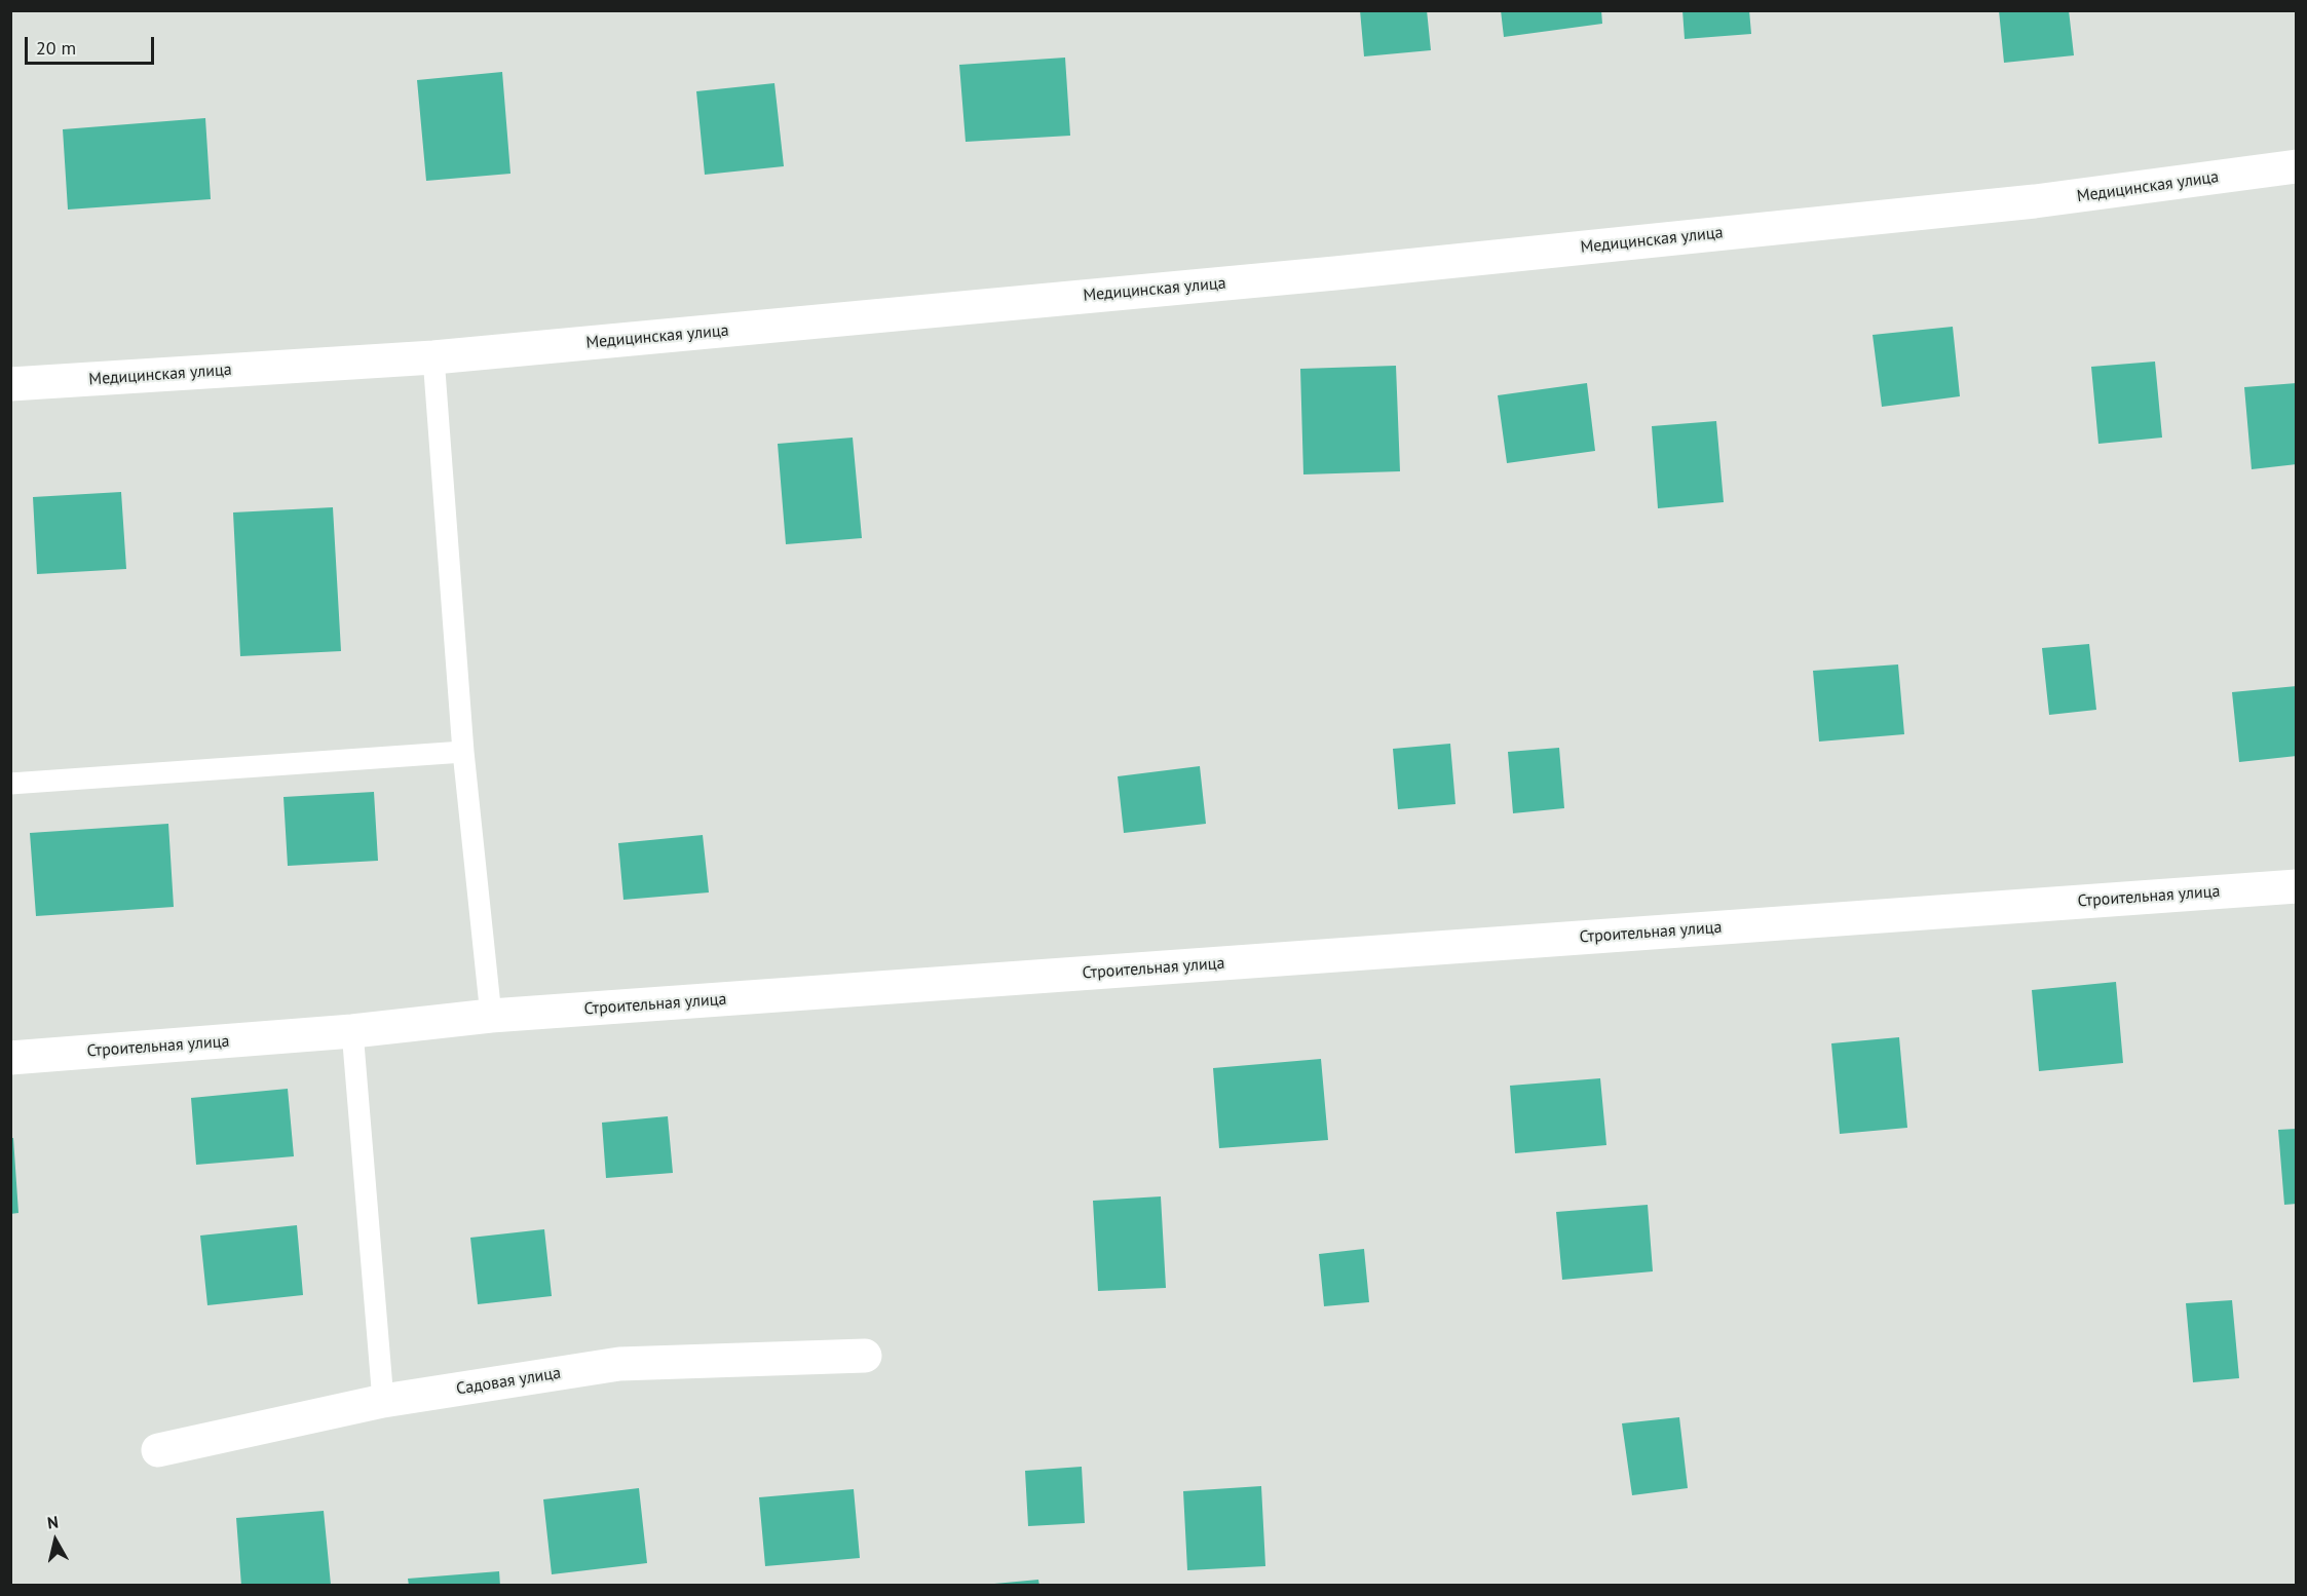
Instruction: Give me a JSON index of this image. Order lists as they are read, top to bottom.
{
  "streets": {
    "street": ["Медицинская улица", "Строительная улица", "Садовая улица"]
  },
  "scale_bar": "20 m",
  "north": "top"
}
